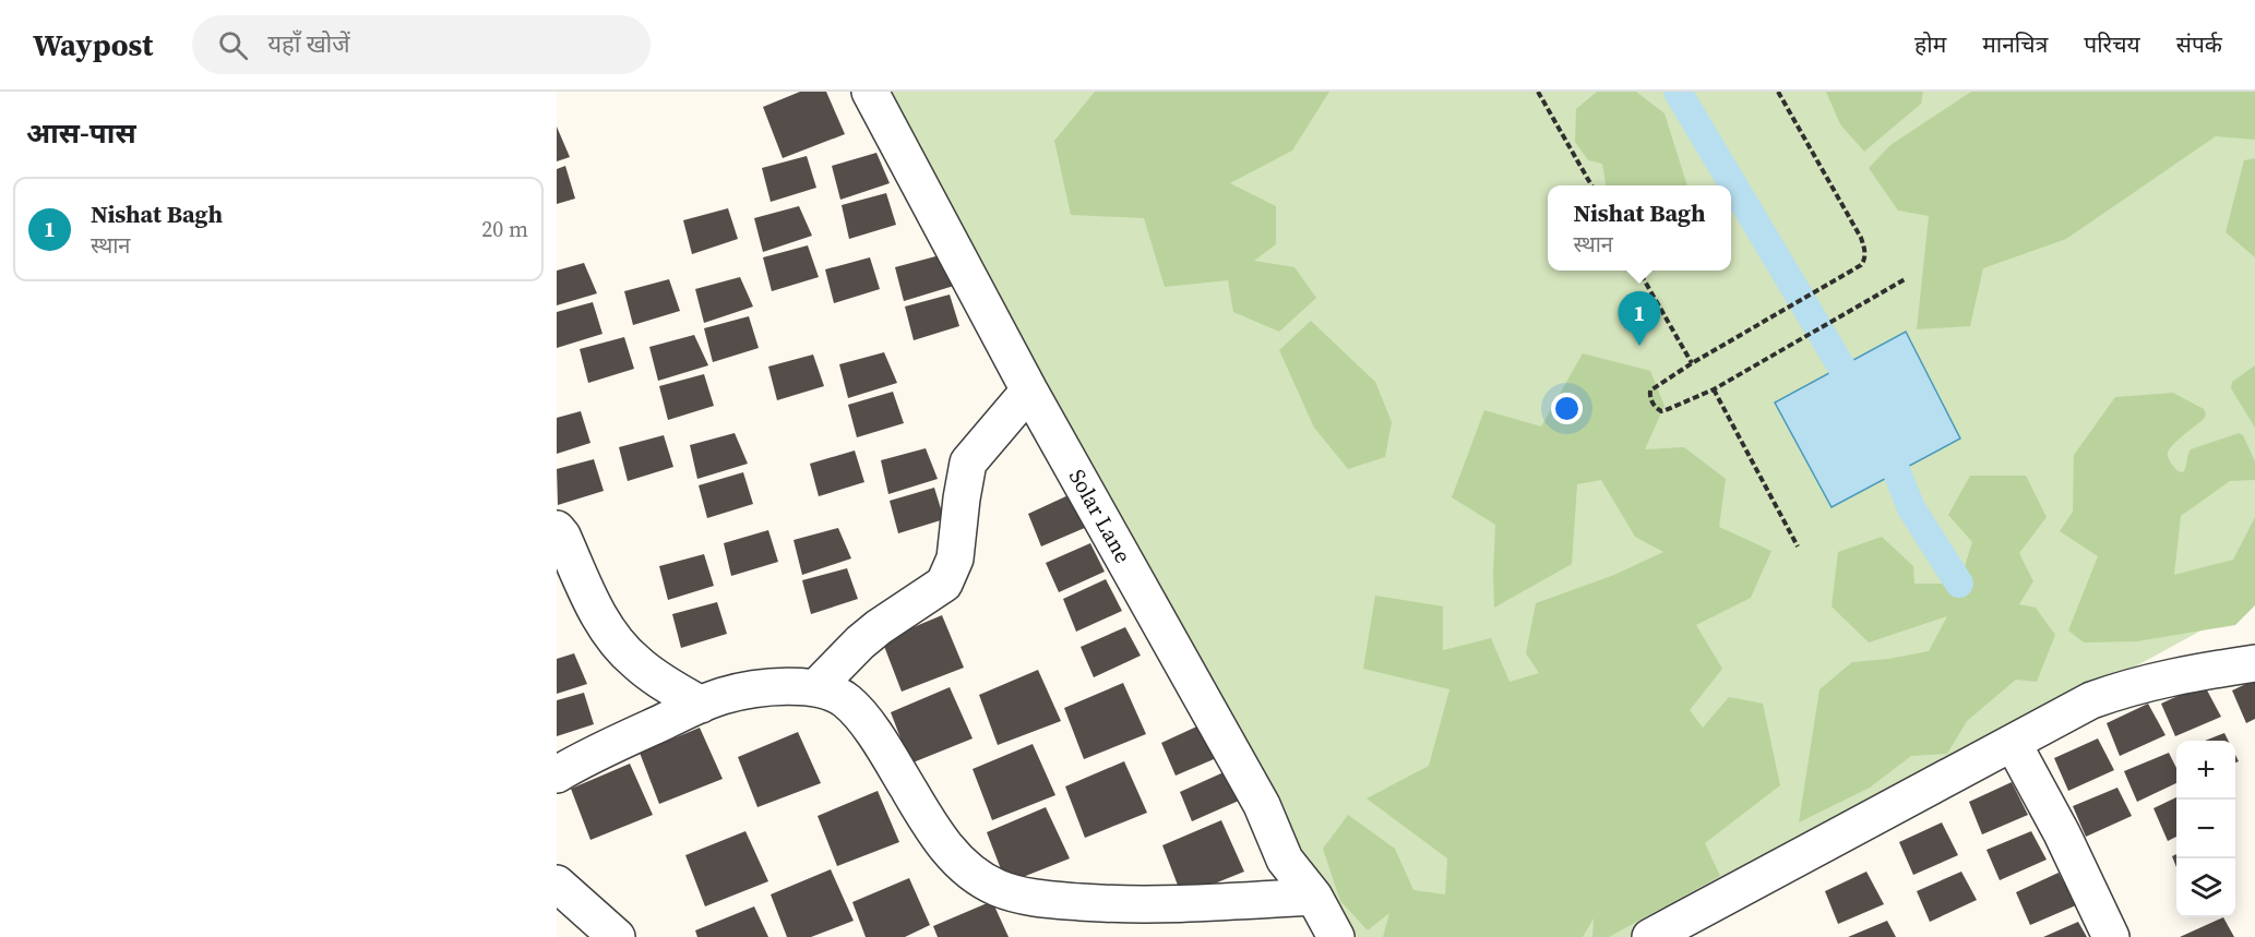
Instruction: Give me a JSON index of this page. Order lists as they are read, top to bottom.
{
  "streets": {
    "street": ["Solar Lane"]
  },
  "page": {
    "header": "Waypost",
    "search": "यहाँ खोजें",
    "nav": [
      "होम",
      "मानचित्र",
      "परिचय",
      "संपर्क"
    ],
    "heading": "आस-पास",
    "list": [
      {
        "mark": "1",
        "name": "Nishat Bagh",
        "note": "स्थान",
        "value": "20 m"
      }
    ],
    "popup": ["Nishat Bagh", "स्थान"],
    "pins": "1",
    "map_buttons": ["+", "−"]
  }
}
